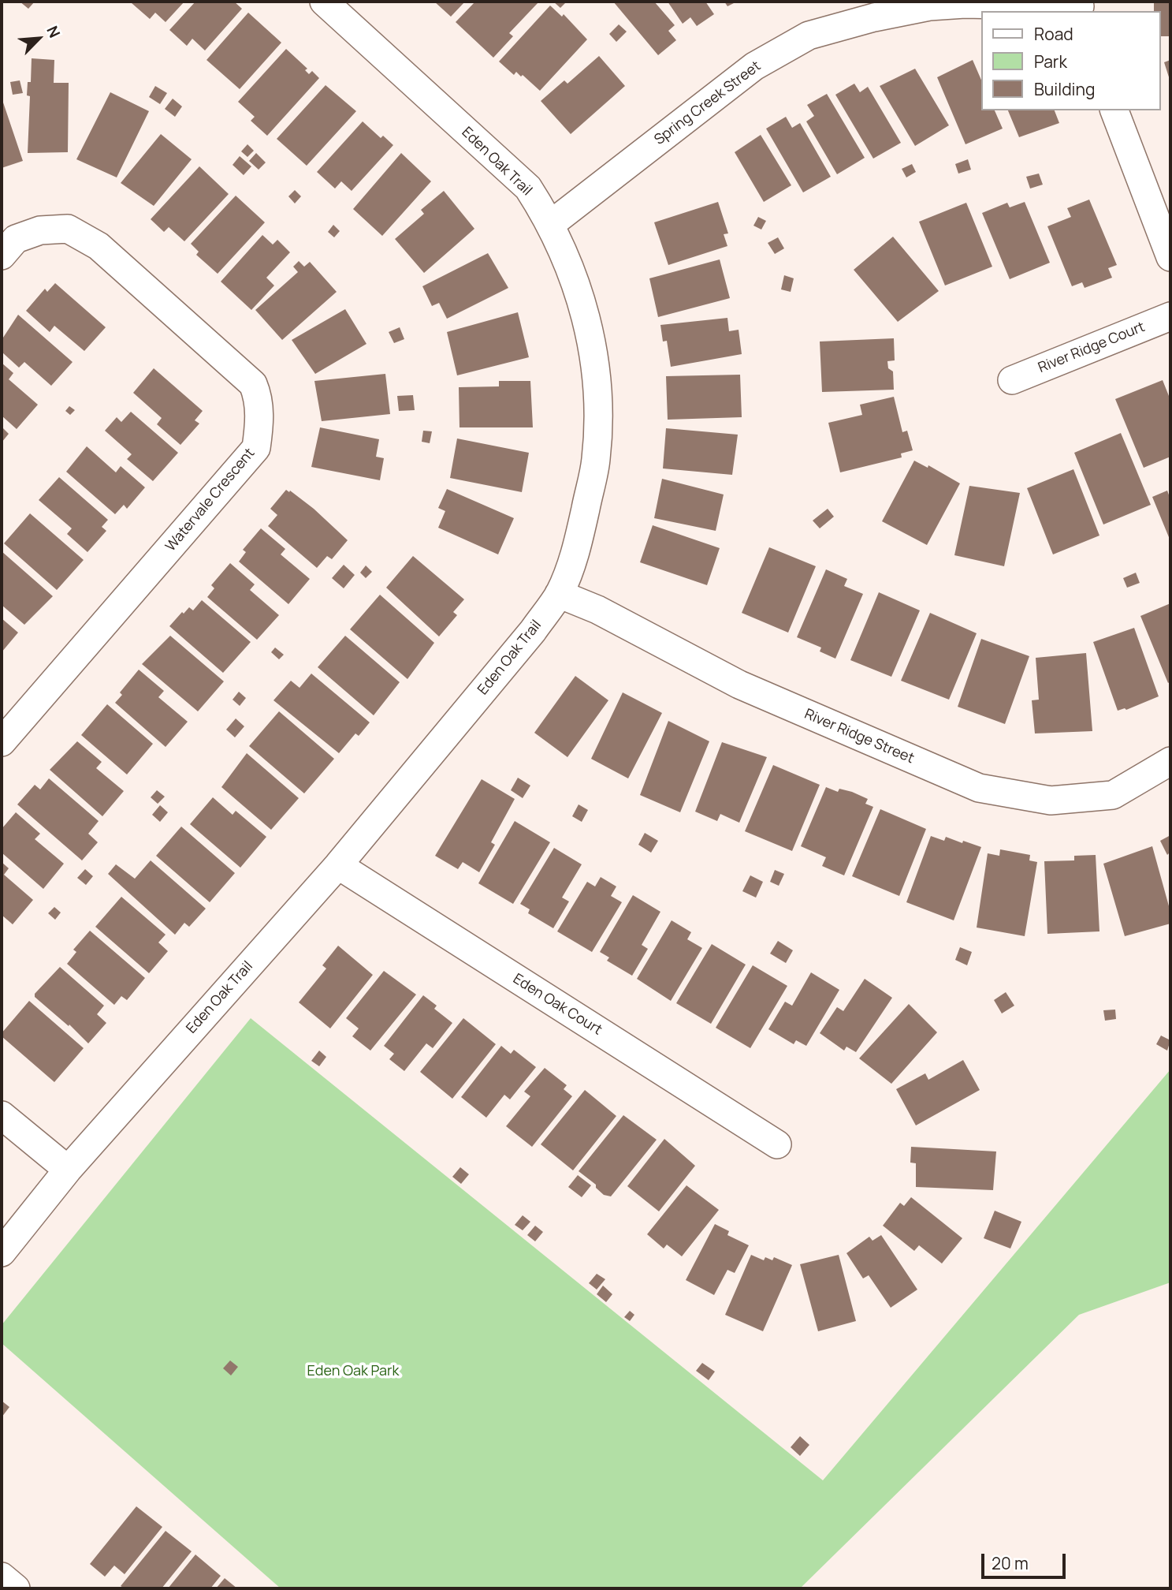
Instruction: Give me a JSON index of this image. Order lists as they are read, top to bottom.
{
  "streets": {
    "street": [
      "Spring Creek Street",
      "Eden Oak Trail",
      "River Ridge Court",
      "Watervale Crescent",
      "River Ridge Street",
      "Eden Oak Court"
    ]
  },
  "crossings": [
    ["Spring Creek Street", "Eden Oak Trail"],
    ["Eden Oak Trail", "River Ridge Street"],
    ["Eden Oak Trail", "Eden Oak Court"]
  ],
  "parks": ["Eden Oak Park"],
  "legend": ["Road", "Park", "Building"],
  "scale_bar": "20 m",
  "north": "top right"
}
